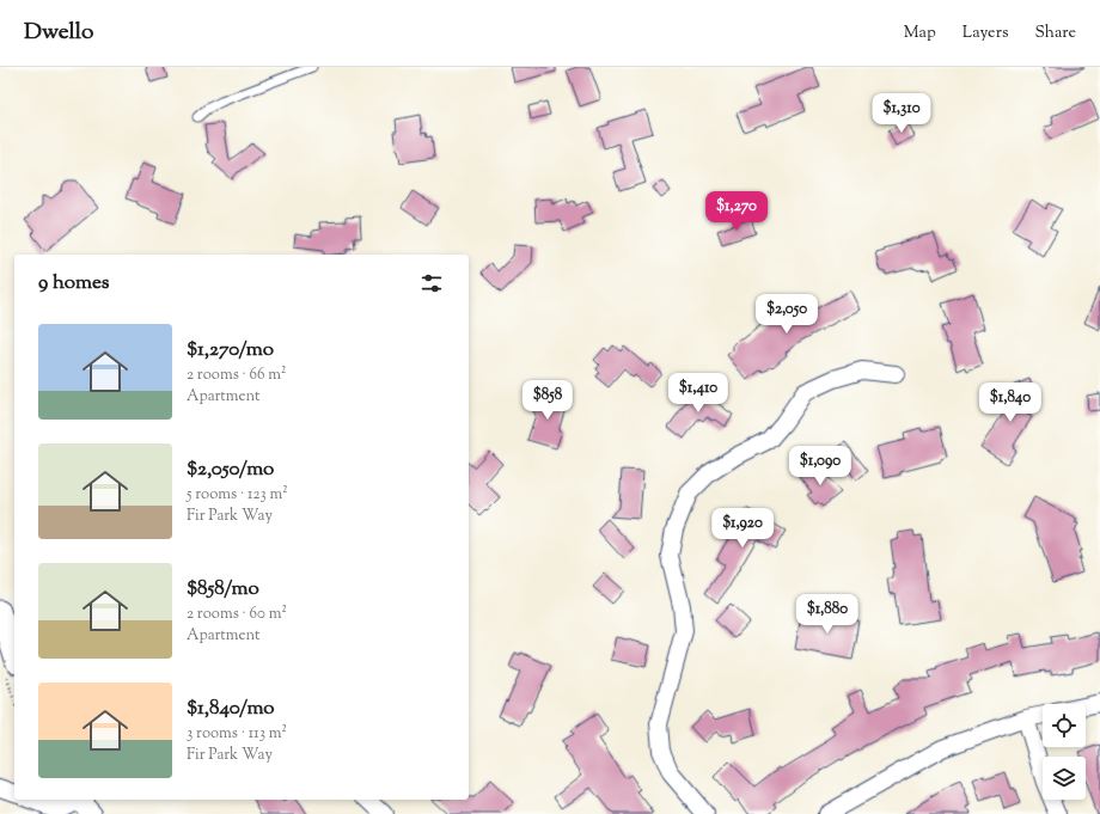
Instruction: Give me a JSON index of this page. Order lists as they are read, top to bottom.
{
  "page": {
    "header": "Dwello",
    "nav": ["Map", "Layers", "Share"],
    "price": [
      "$1,310",
      "$1,270",
      "$2,050",
      "$1,410",
      "$858",
      "$1,840",
      "$1,090",
      "$1,920",
      "$1,880"
    ],
    "heading": "9 homes",
    "list": [
      {
        "name": "$1,270/mo",
        "note": "2 rooms · 66 m² · Apartment"
      },
      {
        "name": "$2,050/mo",
        "note": "5 rooms · 123 m² · Fir Park Way"
      },
      {
        "name": "$858/mo",
        "note": "2 rooms · 60 m² · Apartment"
      },
      {
        "name": "$1,840/mo",
        "note": "3 rooms · 113 m² · Fir Park Way"
      }
    ]
  }
}
